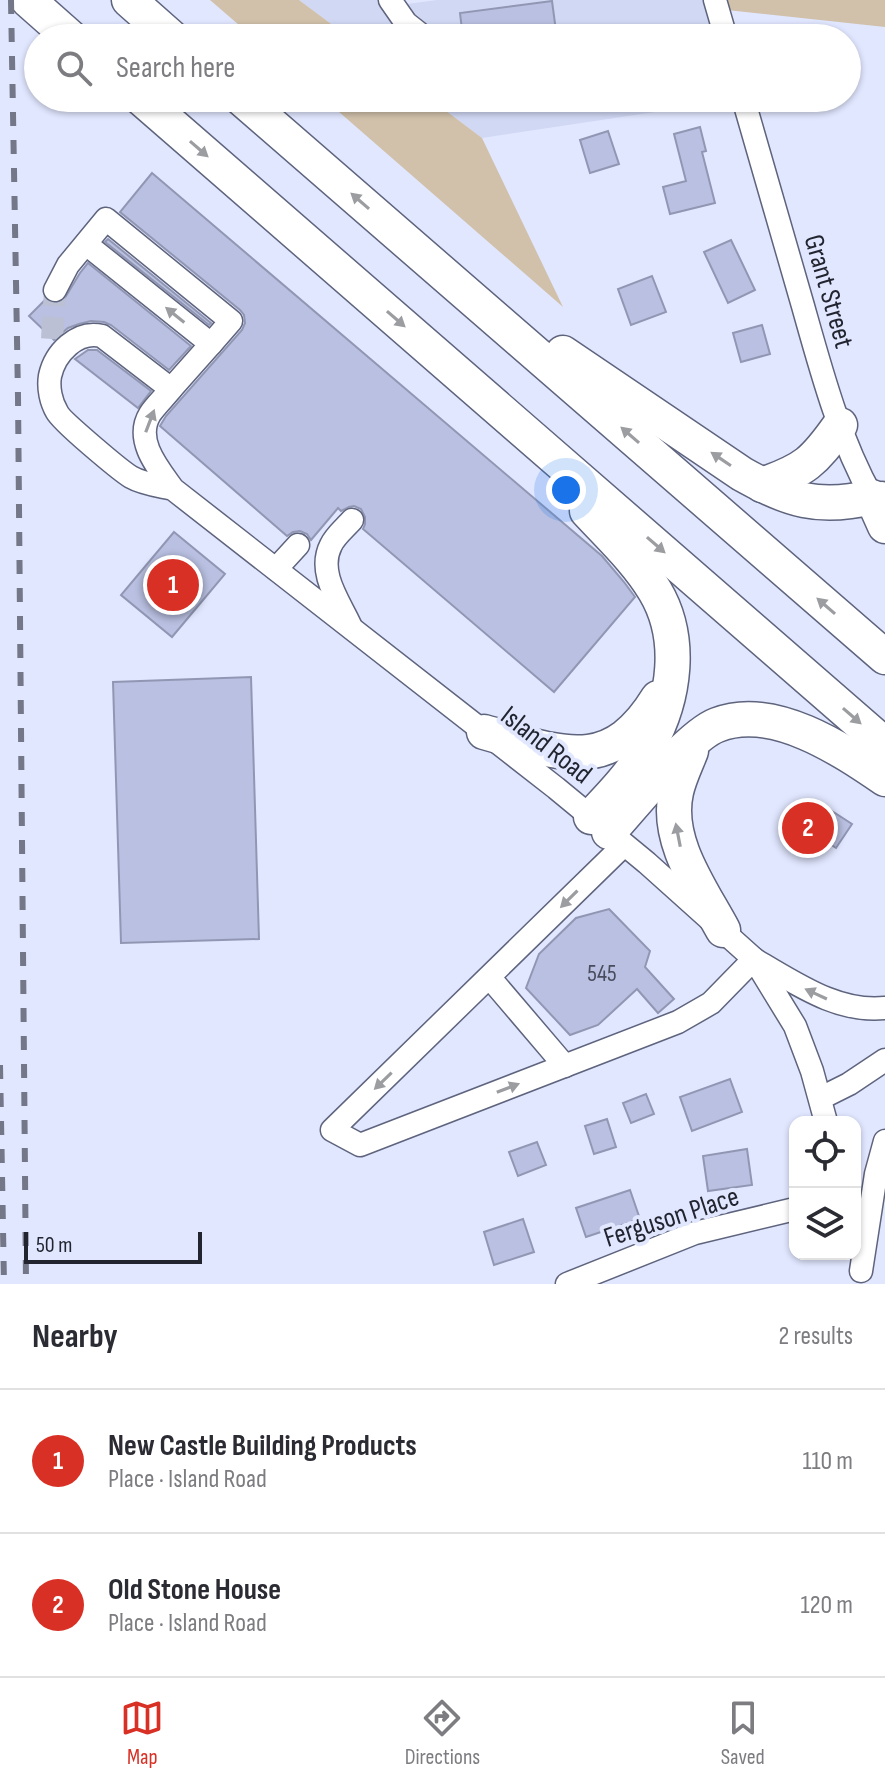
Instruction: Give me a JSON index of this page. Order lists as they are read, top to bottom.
{
  "streets": {
    "street": ["Grant Street", "Island Road", "Ferguson Place"]
  },
  "house_numbers": ["545"],
  "scale_bar": "50 m",
  "page": {
    "search": "Search here",
    "pins": ["1", "2"],
    "scale": "50 m",
    "heading": ["Nearby", "2 results"],
    "list": [
      {
        "mark": "1",
        "name": "New Castle Building Products",
        "note": "Place · Island Road",
        "value": "110 m"
      },
      {
        "mark": "2",
        "name": "Old Stone House",
        "note": "Place · Island Road",
        "value": "120 m"
      }
    ],
    "nav": ["Map", "Directions", "Saved"]
  }
}
